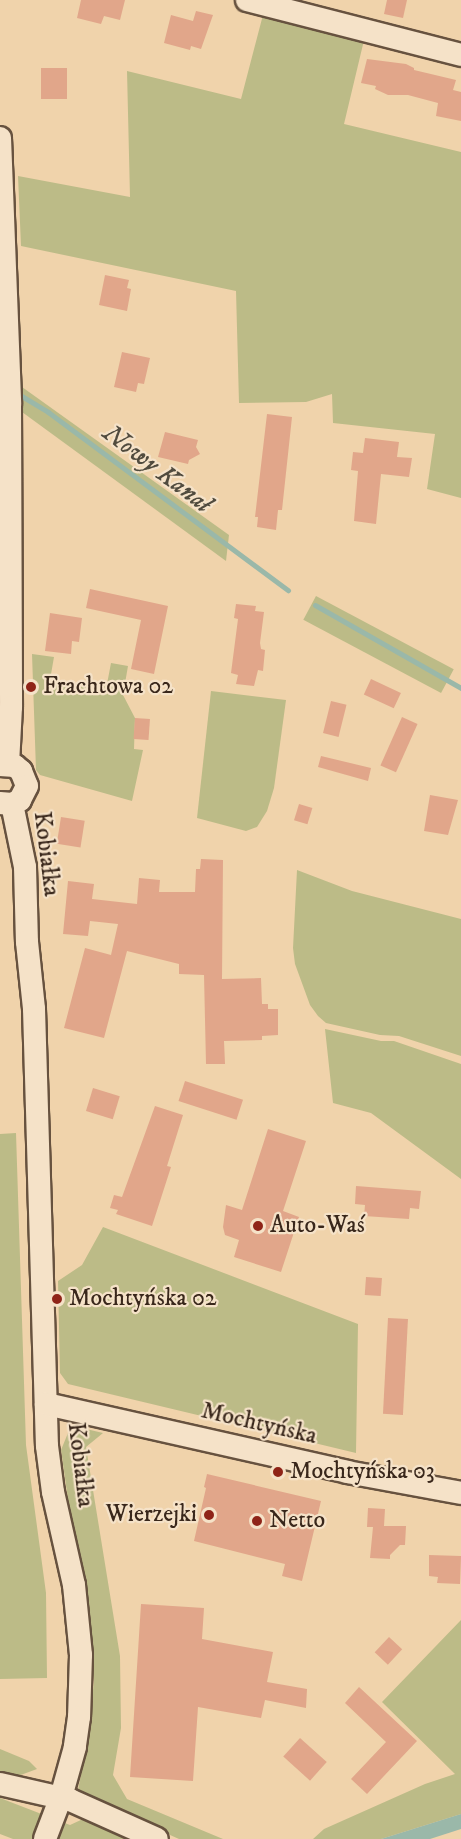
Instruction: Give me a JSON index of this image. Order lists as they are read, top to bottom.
{
  "streets": {
    "street": ["Kobiałka", "Mochtyńska"]
  },
  "crossings": [
    ["Kobiałka", "Mochtyńska"]
  ],
  "water": ["Nowy Kanał"],
  "places": [
    "Frachtowa 02",
    "Auto-Waś",
    "Mochtyńska 02",
    "Mochtyńska 03",
    "Wierzejki",
    "Netto"
  ]
}
